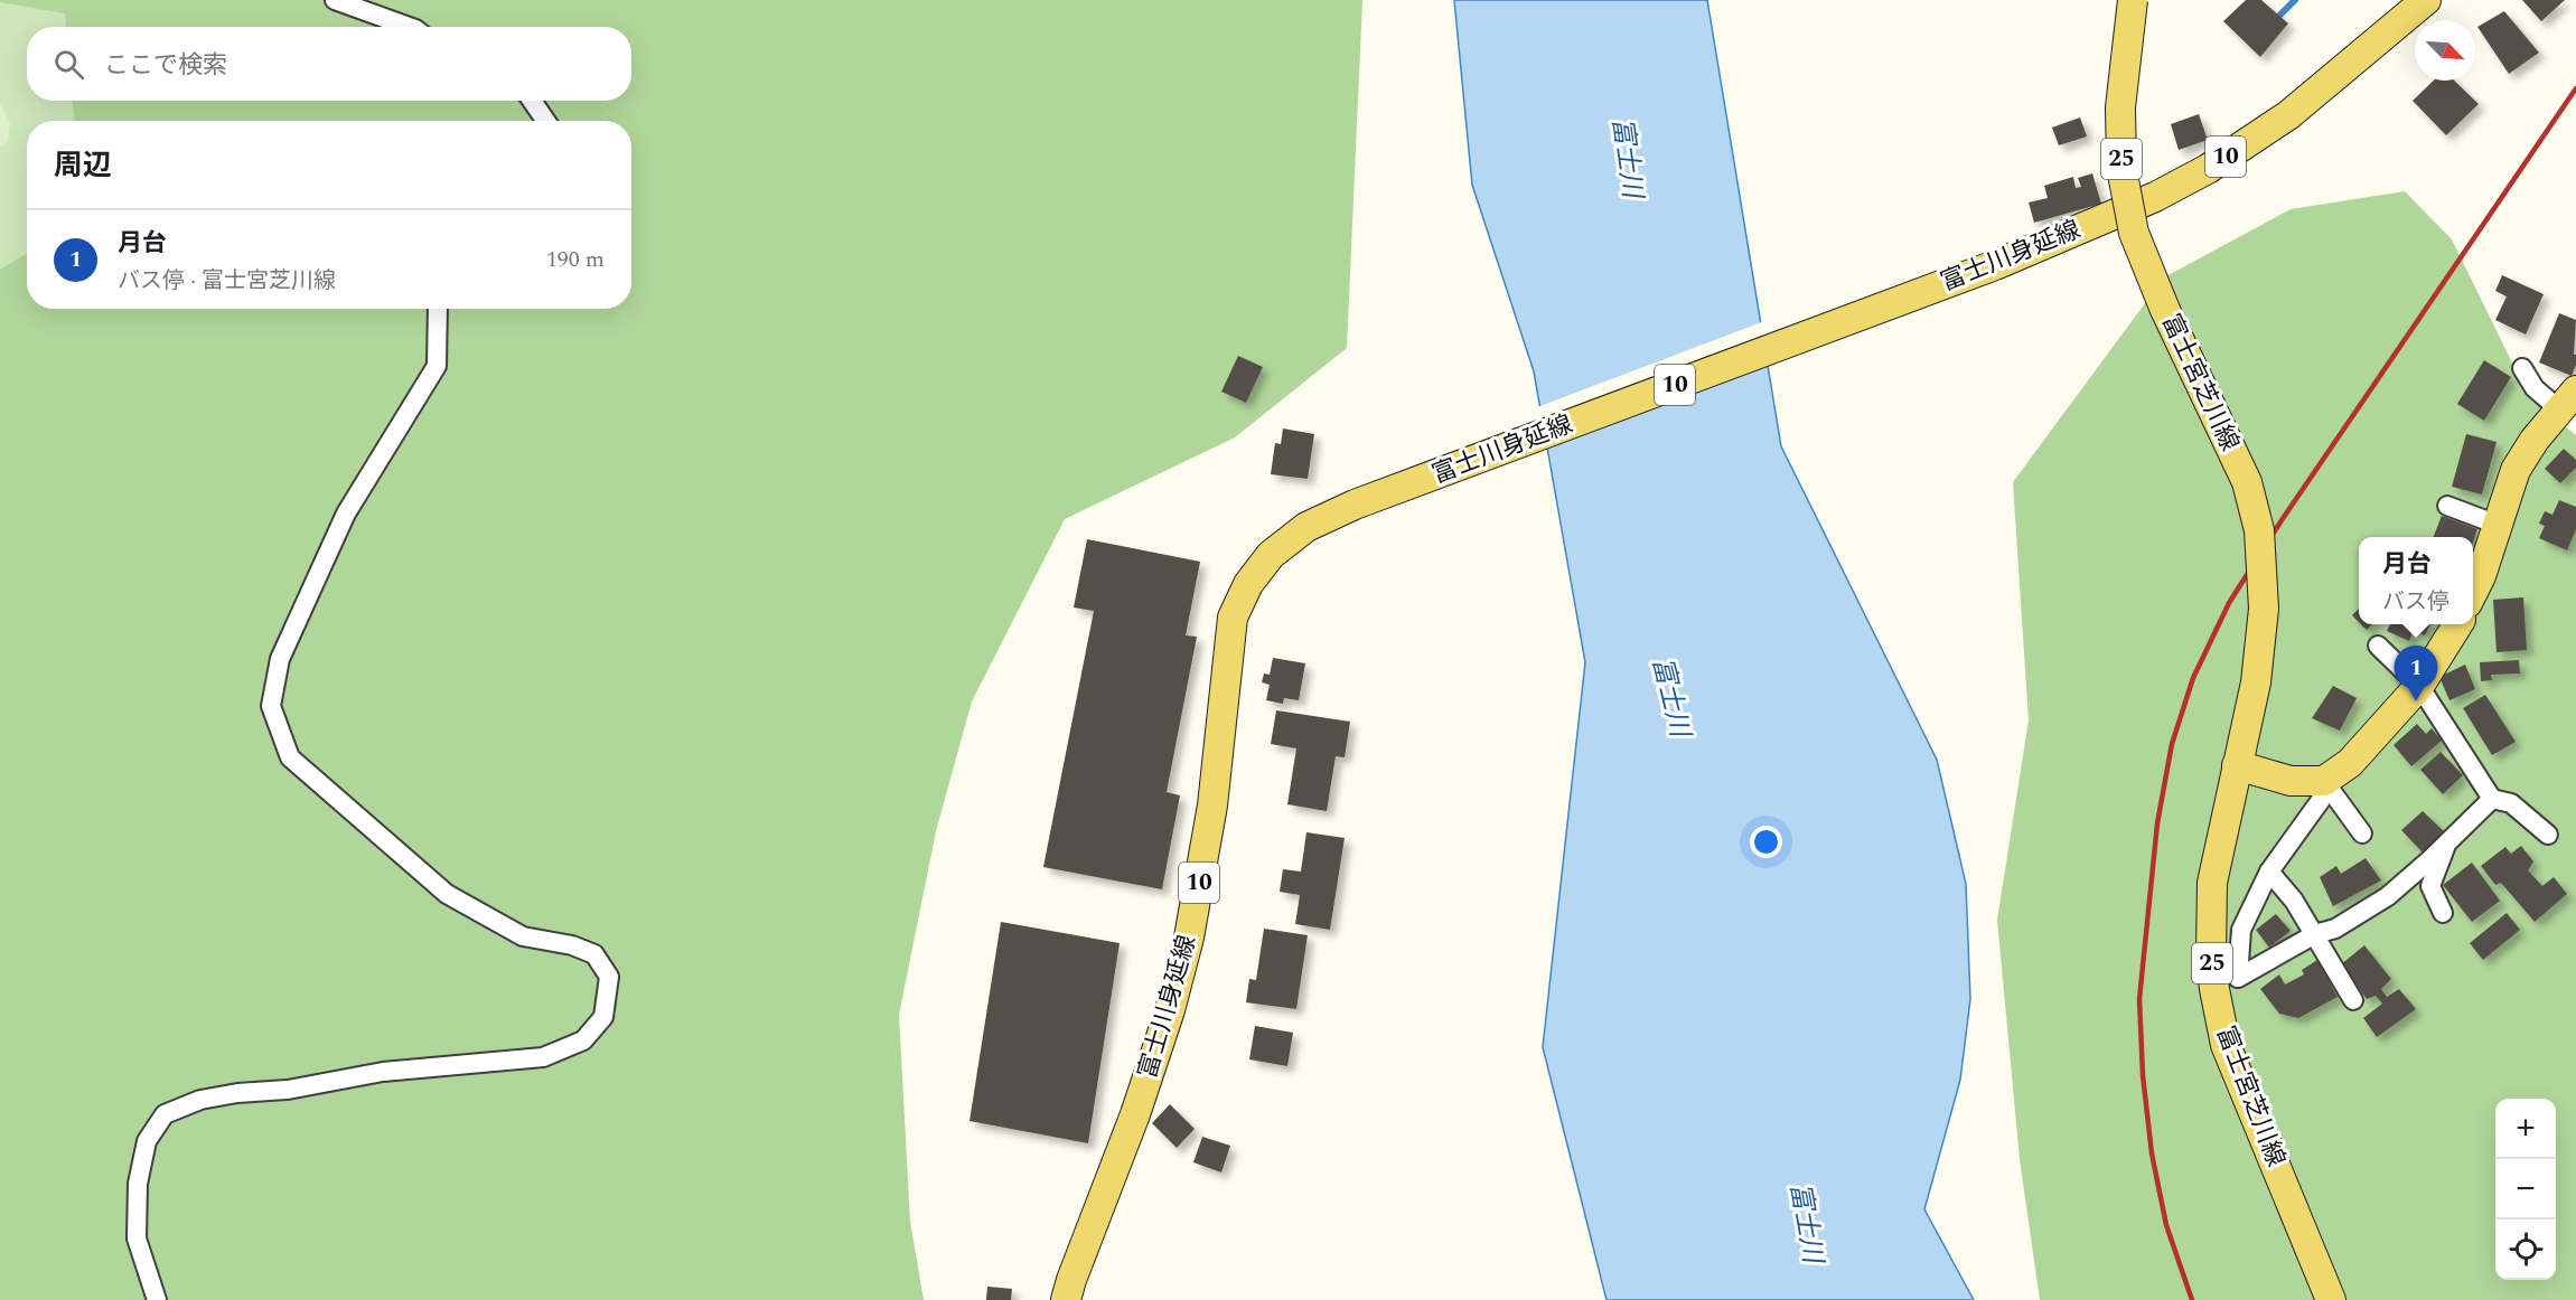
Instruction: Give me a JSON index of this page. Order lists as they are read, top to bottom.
{
  "streets": {
    "main road": [
      "10",
      "25",
      "富士川身延線",
      "富士宮芝川線"
    ]
  },
  "water": ["富士川"],
  "north": "bottom right",
  "page": {
    "search": "ここで検索",
    "heading": "周辺",
    "list": [
      {
        "mark": "1",
        "name": "月台",
        "note": "バス停 · 富士宮芝川線",
        "value": "190 m"
      }
    ],
    "popup": ["月台", "バス停"],
    "pins": "1",
    "map_buttons": ["+", "−"]
  }
}
